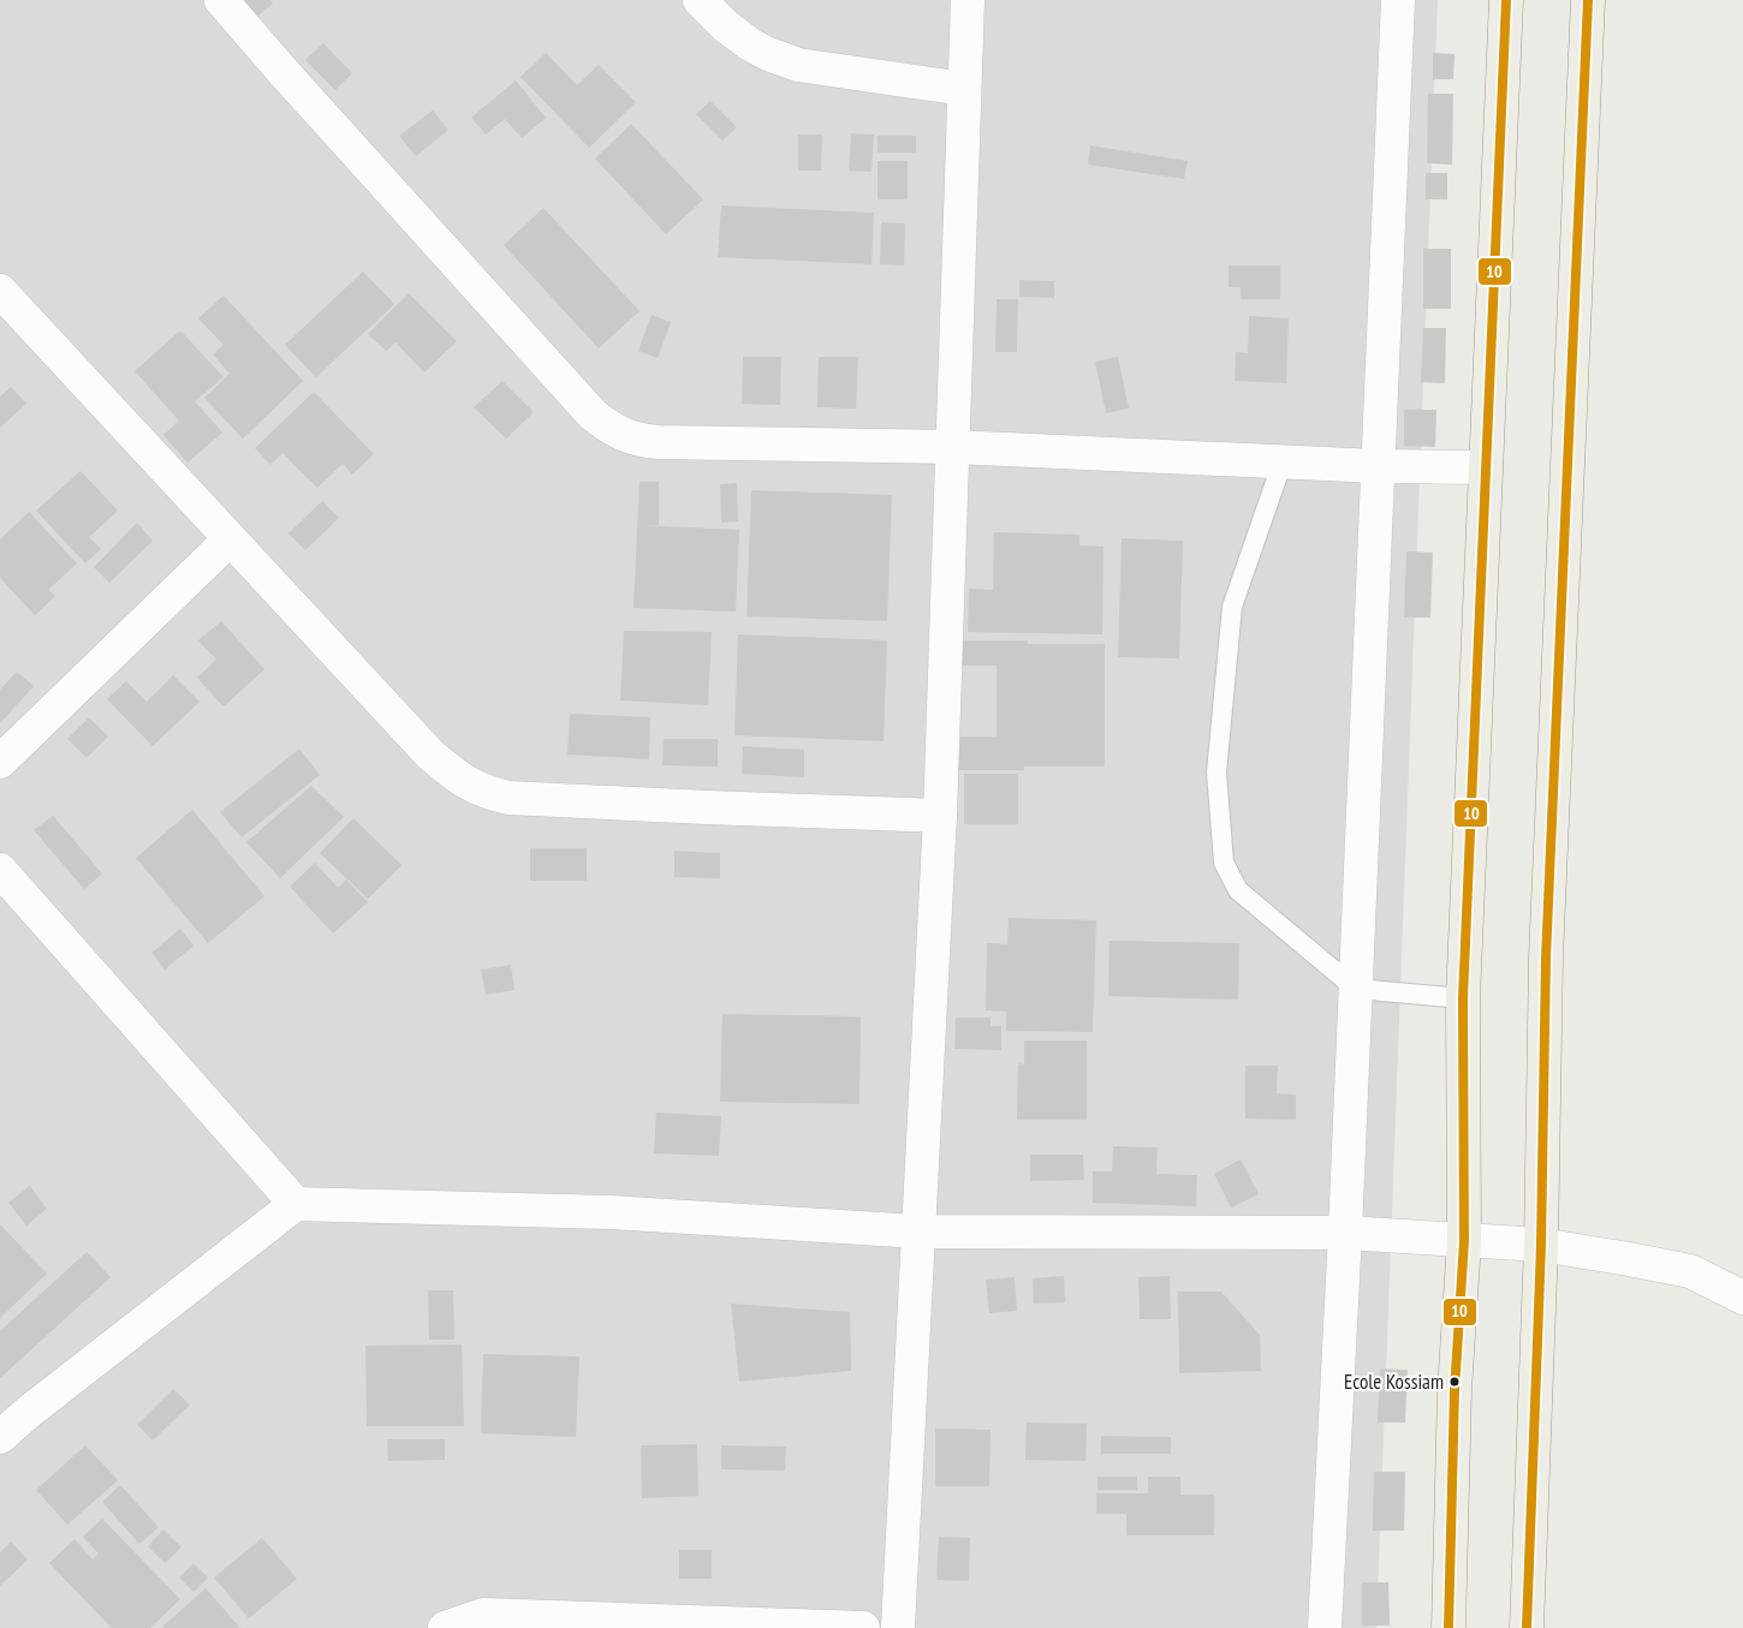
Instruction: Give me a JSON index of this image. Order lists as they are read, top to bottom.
{
  "places": ["Ecole Kossiam"],
  "lines": ["transit line 10"]
}
